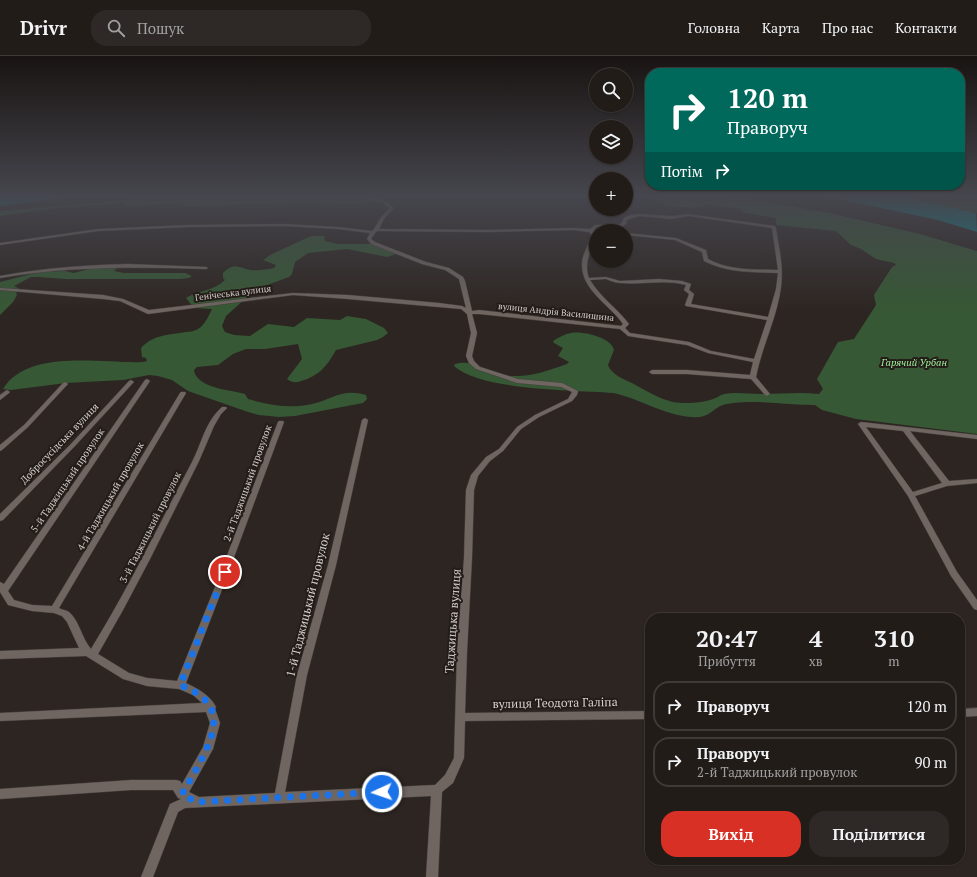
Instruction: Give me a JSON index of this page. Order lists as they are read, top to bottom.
{
  "streets": {
    "street": [
      "Генічеська вулиця",
      "вулиця Андрія Василишина",
      "Добросусідська вулиця",
      "5-й Таджицький провулок",
      "2-й Таджицький провулок",
      "4-й Таджицький провулок",
      "3-й Таджицький провулок",
      "1-й Таджицький провулок",
      "Таджицька вулиця",
      "вулиця Теодота Галіпа"
    ]
  },
  "crossings": [
    ["Генічеська вулиця", "вулиця Андрія Василишина"],
    ["Генічеська вулиця", "Таджицька вулиця"],
    ["вулиця Андрія Василишина", "Таджицька вулиця"],
    ["Таджицька вулиця", "вулиця Теодота Галіпа"]
  ],
  "parks": ["Гарячий Урбан"],
  "page": {
    "header": "Drivr",
    "search": "Пошук",
    "nav": [
      "Головна",
      "Карта",
      "Про нас",
      "Контакти"
    ],
    "map_buttons": ["+", "−"],
    "turn": ["120 m", "Праворуч"],
    "then": "Потім",
    "eta": [
      "20:47",
      "Прибуття",
      "4",
      "хв",
      "310",
      "m"
    ],
    "list": [
      {
        "name": "Праворуч",
        "value": "120 m"
      },
      {
        "name": "Праворуч",
        "note": "2-й Таджицький провулок",
        "value": "90 m"
      }
    ],
    "buttons": ["Вихід", "Поділитися"]
  }
}
